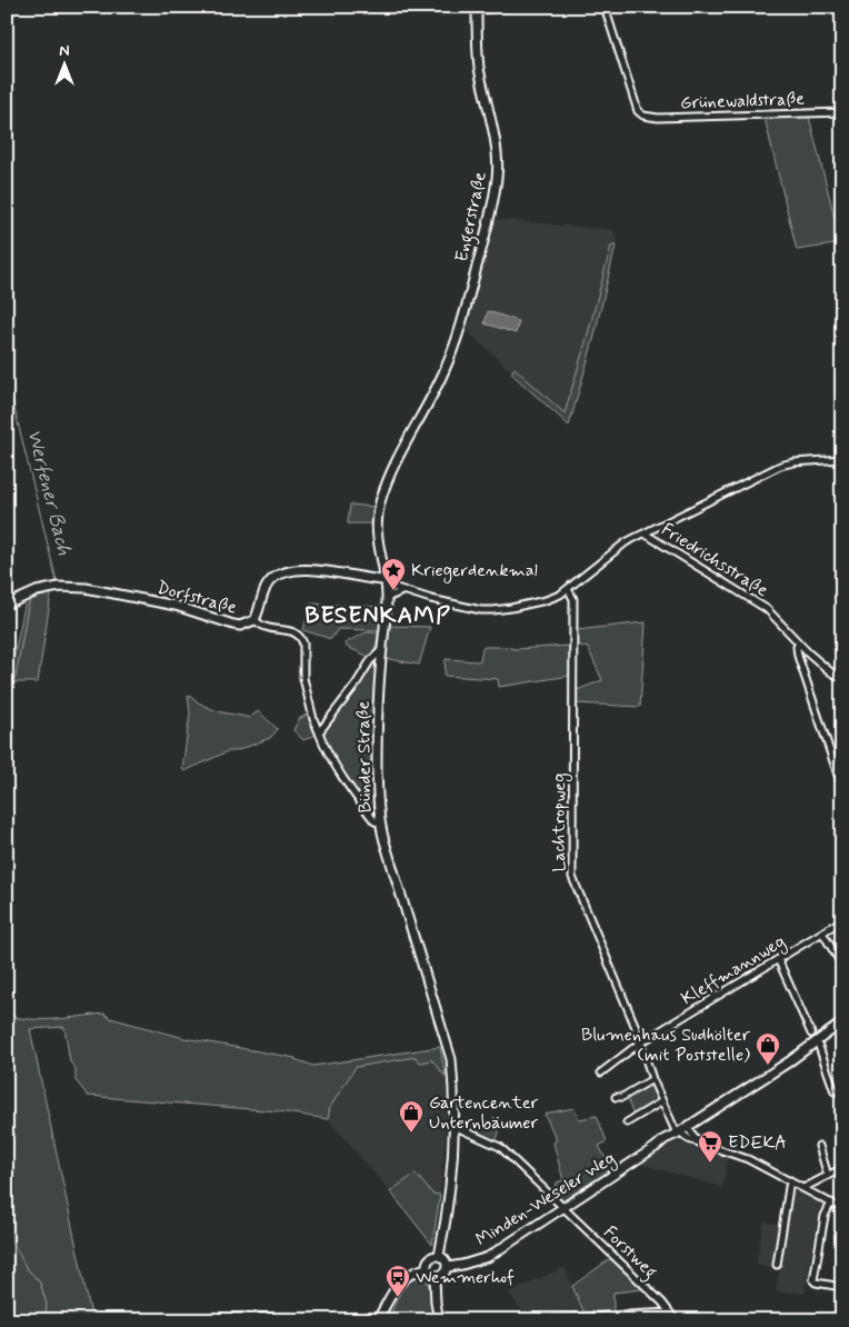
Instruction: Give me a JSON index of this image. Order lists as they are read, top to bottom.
{
  "streets": {
    "main road": [
      "Engerstraße",
      "Dorfstraße",
      "Bünder Straße",
      "Minden-Weseler Weg"
    ],
    "street": [
      "Grünewaldstraße",
      "Friedrichsstraße",
      "Lachtropweg",
      "Kleffmannweg",
      "Forstweg"
    ]
  },
  "crossings": [
    ["Engerstraße", "Bünder Straße"],
    ["Friedrichsstraße", "Dorfstraße"],
    ["Friedrichsstraße", "Bünder Straße"],
    ["Friedrichsstraße", "Lachtropweg"],
    ["Dorfstraße", "Bünder Straße"],
    ["Bünder Straße", "Minden-Weseler Weg"],
    ["Bünder Straße", "Forstweg"],
    ["Lachtropweg", "Kleffmannweg"],
    ["Lachtropweg", "Minden-Weseler Weg"],
    ["Minden-Weseler Weg", "Forstweg"]
  ],
  "districts": ["BESENKAMP"],
  "water": ["Werfener Bach"],
  "places": {
    "place": ["Kriegerdenkmal"],
    "shop": ["Blumenhaus Sudhölter (mit Poststelle)", "Gartencenter Unternbäumer"],
    "supermarket": ["EDEKA"],
    "bus stop": ["Wemmerhof"]
  },
  "north": "top"
}
